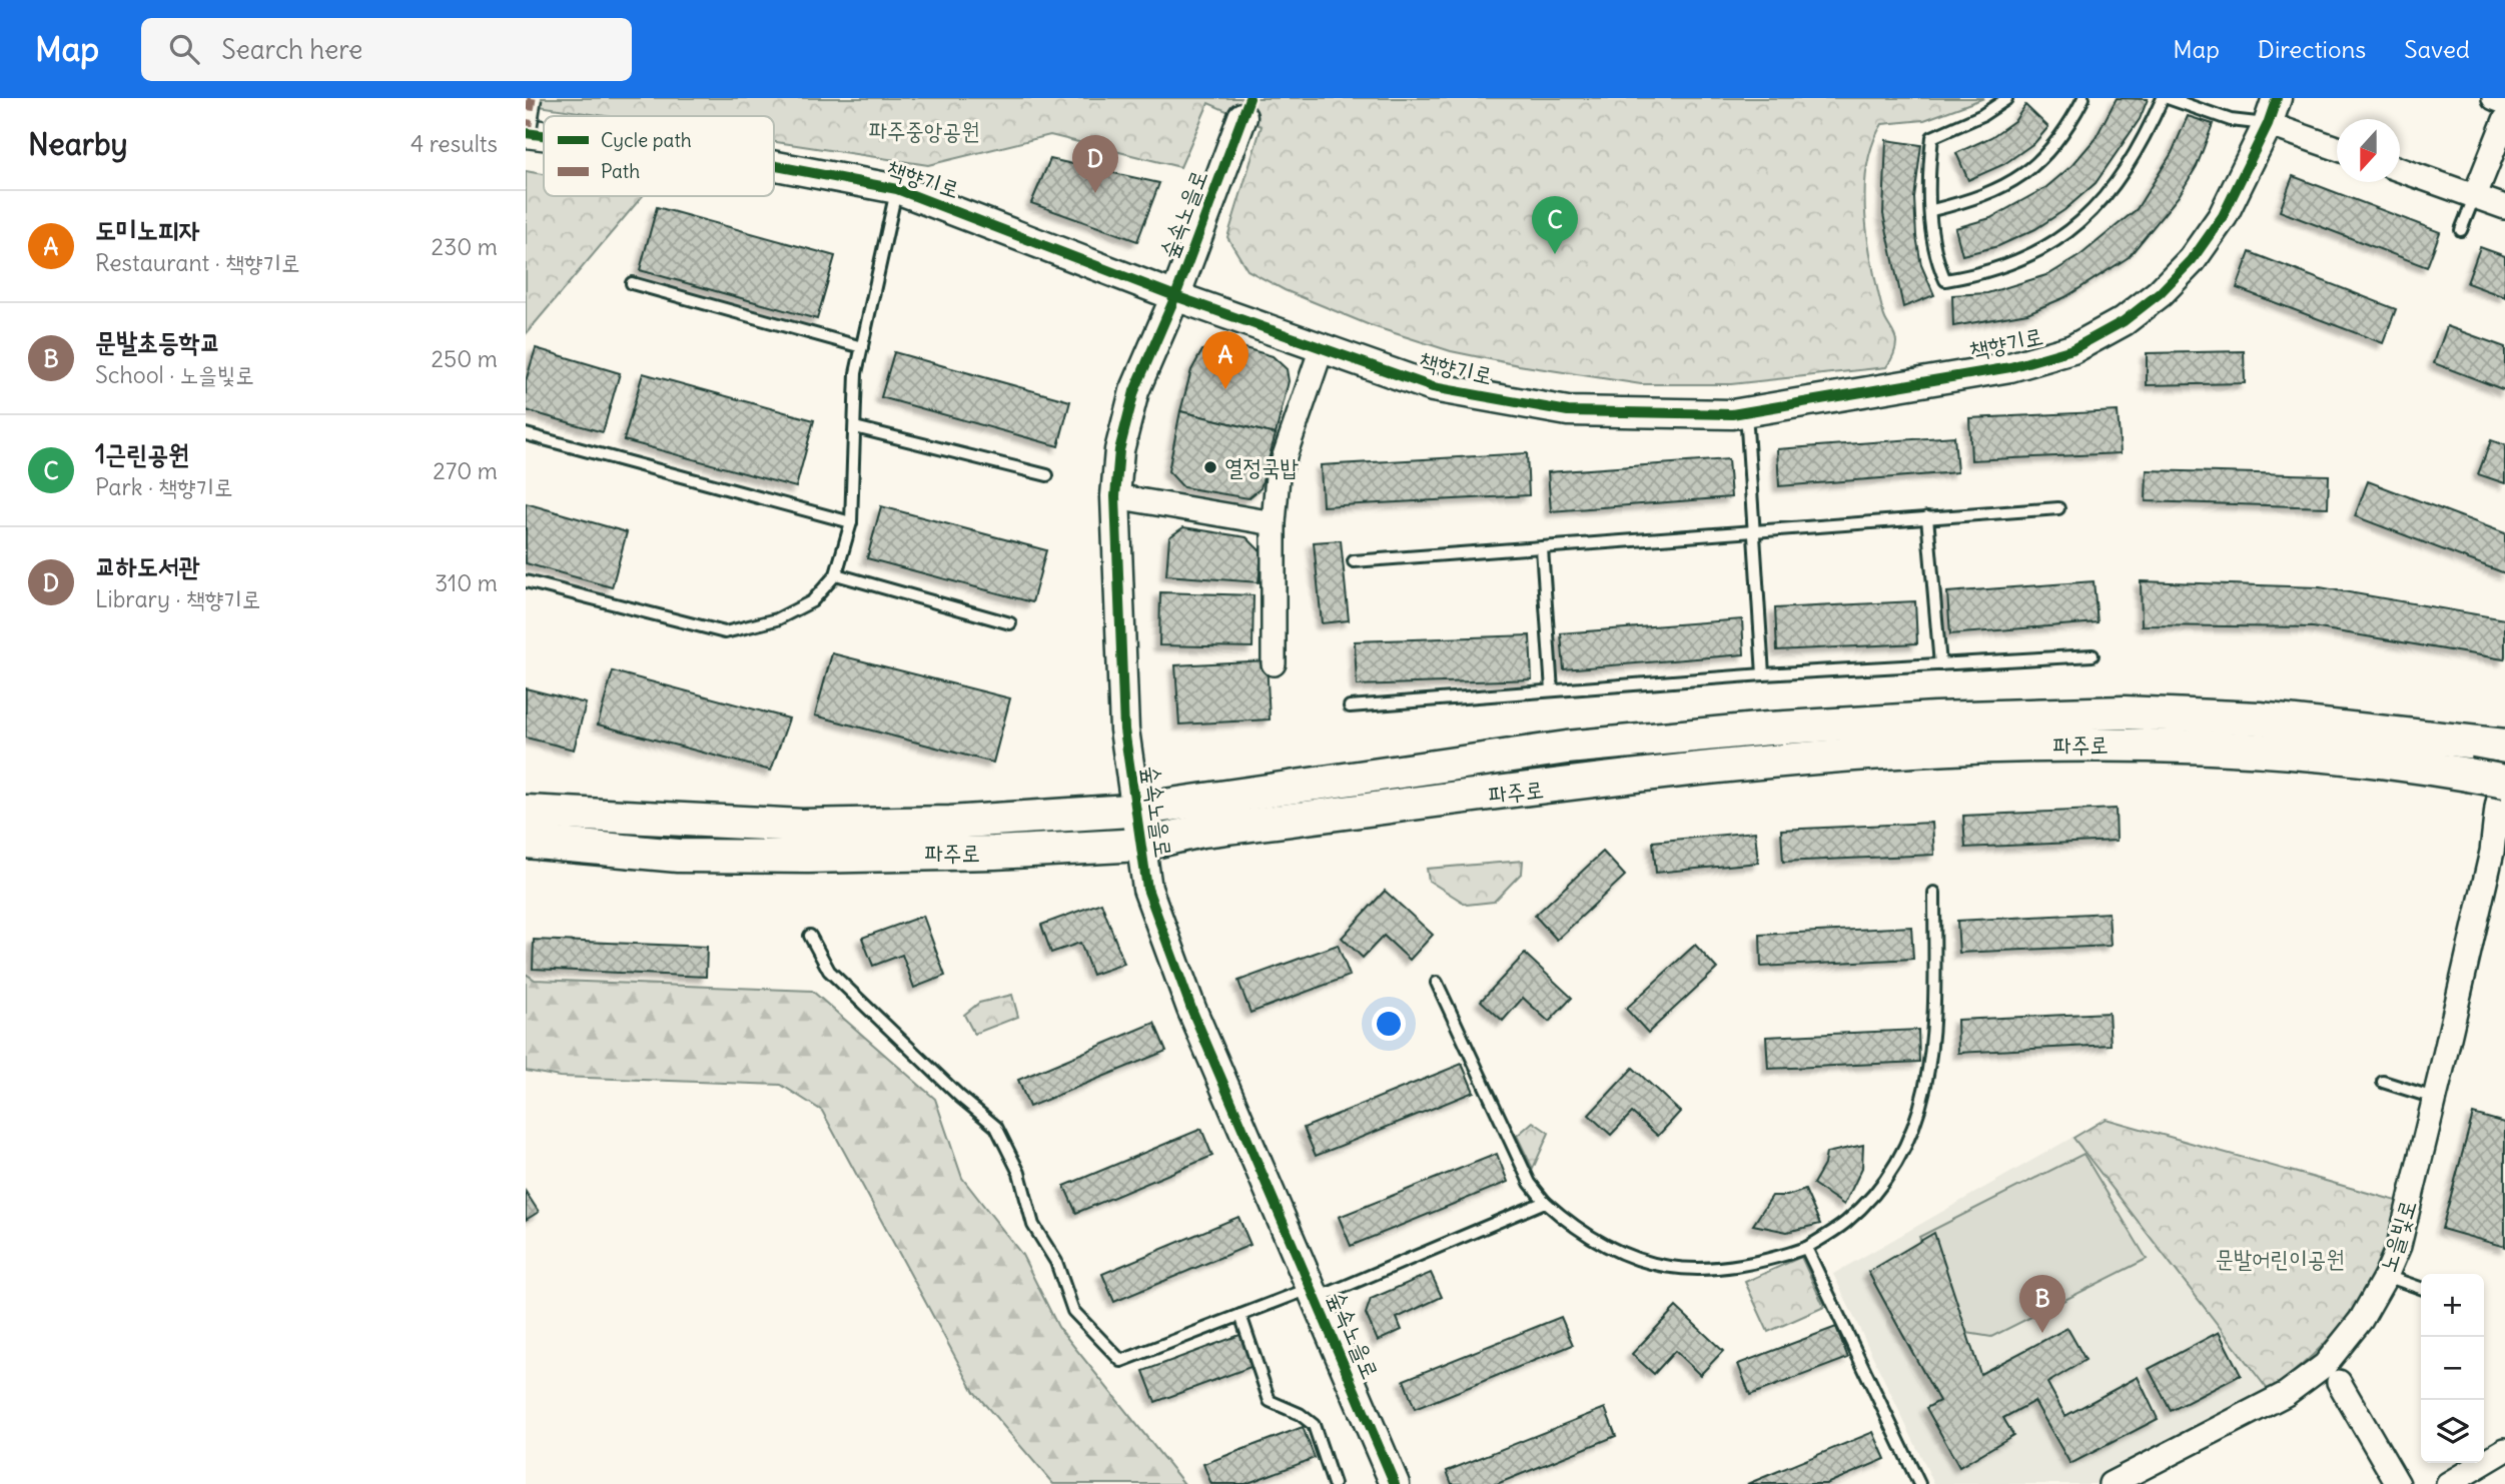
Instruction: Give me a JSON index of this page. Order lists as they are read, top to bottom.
{
  "streets": {
    "main road": ["파주로"],
    "street": ["책향기로", "숲속노을로", "노을빛로"]
  },
  "crossings": [
    ["책향기로", "숲속노을로"],
    ["숲속노을로", "파주로"]
  ],
  "parks": ["파주중앙공원", "문발어린이공원"],
  "places": ["열정국밥"],
  "legend": ["Cycle path", "Path"],
  "north": "bottom",
  "page": {
    "header": "Map",
    "search": "Search here",
    "nav": ["Map", "Directions", "Saved"],
    "heading": ["Nearby", "4 results"],
    "pins": [
      "D",
      "C",
      "A",
      "B"
    ],
    "list": [
      {
        "mark": "A",
        "name": "도미노피자",
        "note": "Restaurant · 책향기로",
        "value": "230 m"
      },
      {
        "mark": "B",
        "name": "문발초등학교",
        "note": "School · 노을빛로",
        "value": "250 m"
      },
      {
        "mark": "C",
        "name": "1근린공원",
        "note": "Park · 책향기로",
        "value": "270 m"
      },
      {
        "mark": "D",
        "name": "교하도서관",
        "note": "Library · 책향기로",
        "value": "310 m"
      }
    ],
    "map_buttons": ["+", "−"]
  }
}
